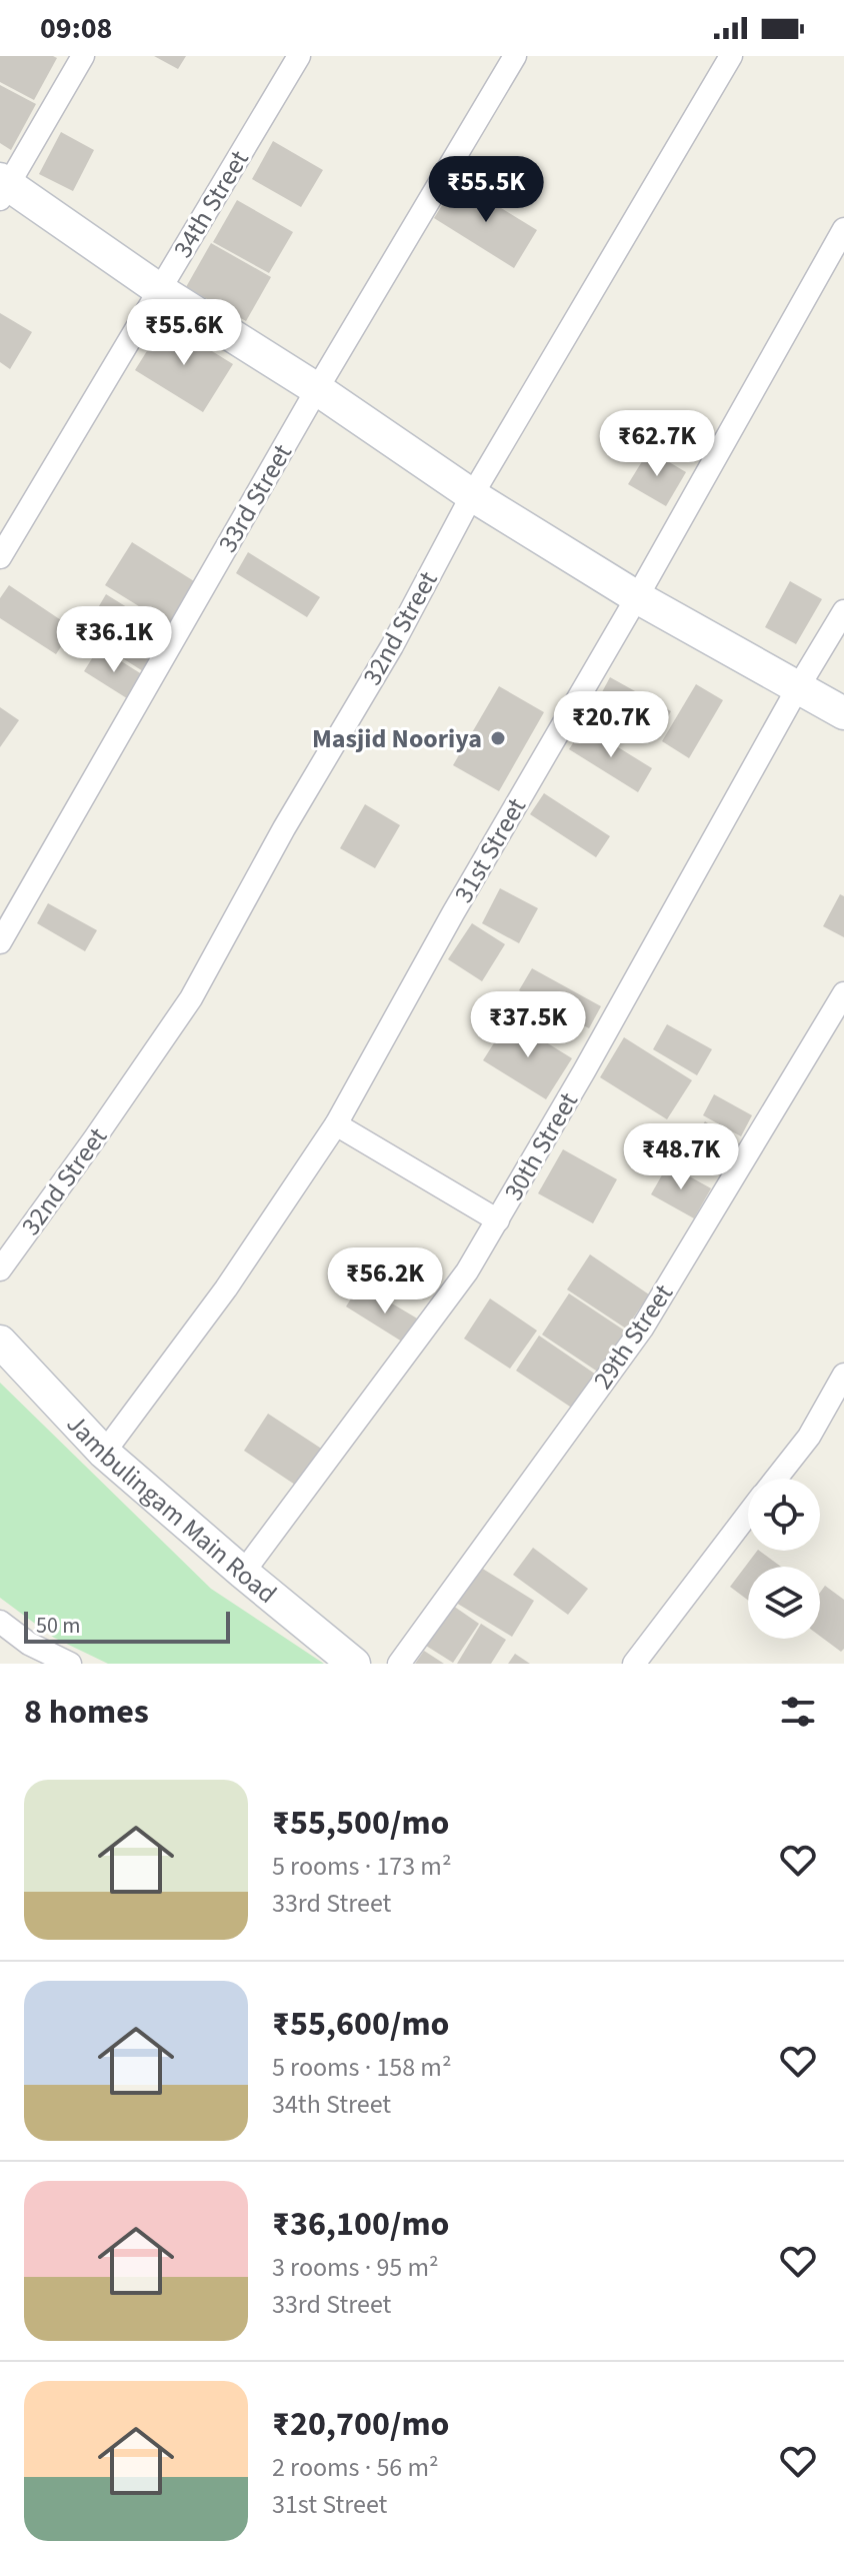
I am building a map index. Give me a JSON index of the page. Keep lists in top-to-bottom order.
{
  "streets": {
    "street": [
      "34th Street",
      "33rd Street",
      "32nd Street",
      "31st Street",
      "30th Street",
      "29th Street",
      "Jambulingam Main Road"
    ]
  },
  "crossings": [
    ["31st Street", "Jambulingam Main Road"],
    ["30th Street", "Jambulingam Main Road"]
  ],
  "places": ["Masjid Nooriya"],
  "scale_bar": "50 m",
  "page": {
    "status": "09:08",
    "price": [
      "₹55.5K",
      "₹55.6K",
      "₹62.7K",
      "₹36.1K",
      "₹20.7K",
      "₹37.5K",
      "₹48.7K",
      "₹56.2K"
    ],
    "scale": "50 m",
    "heading": "8 homes",
    "list": [
      {
        "name": "₹55,500/mo",
        "note": "5 rooms · 173 m² · 33rd Street"
      },
      {
        "name": "₹55,600/mo",
        "note": "5 rooms · 158 m² · 34th Street"
      },
      {
        "name": "₹36,100/mo",
        "note": "3 rooms · 95 m² · 33rd Street"
      },
      {
        "name": "₹20,700/mo",
        "note": "2 rooms · 56 m² · 31st Street"
      }
    ]
  }
}
